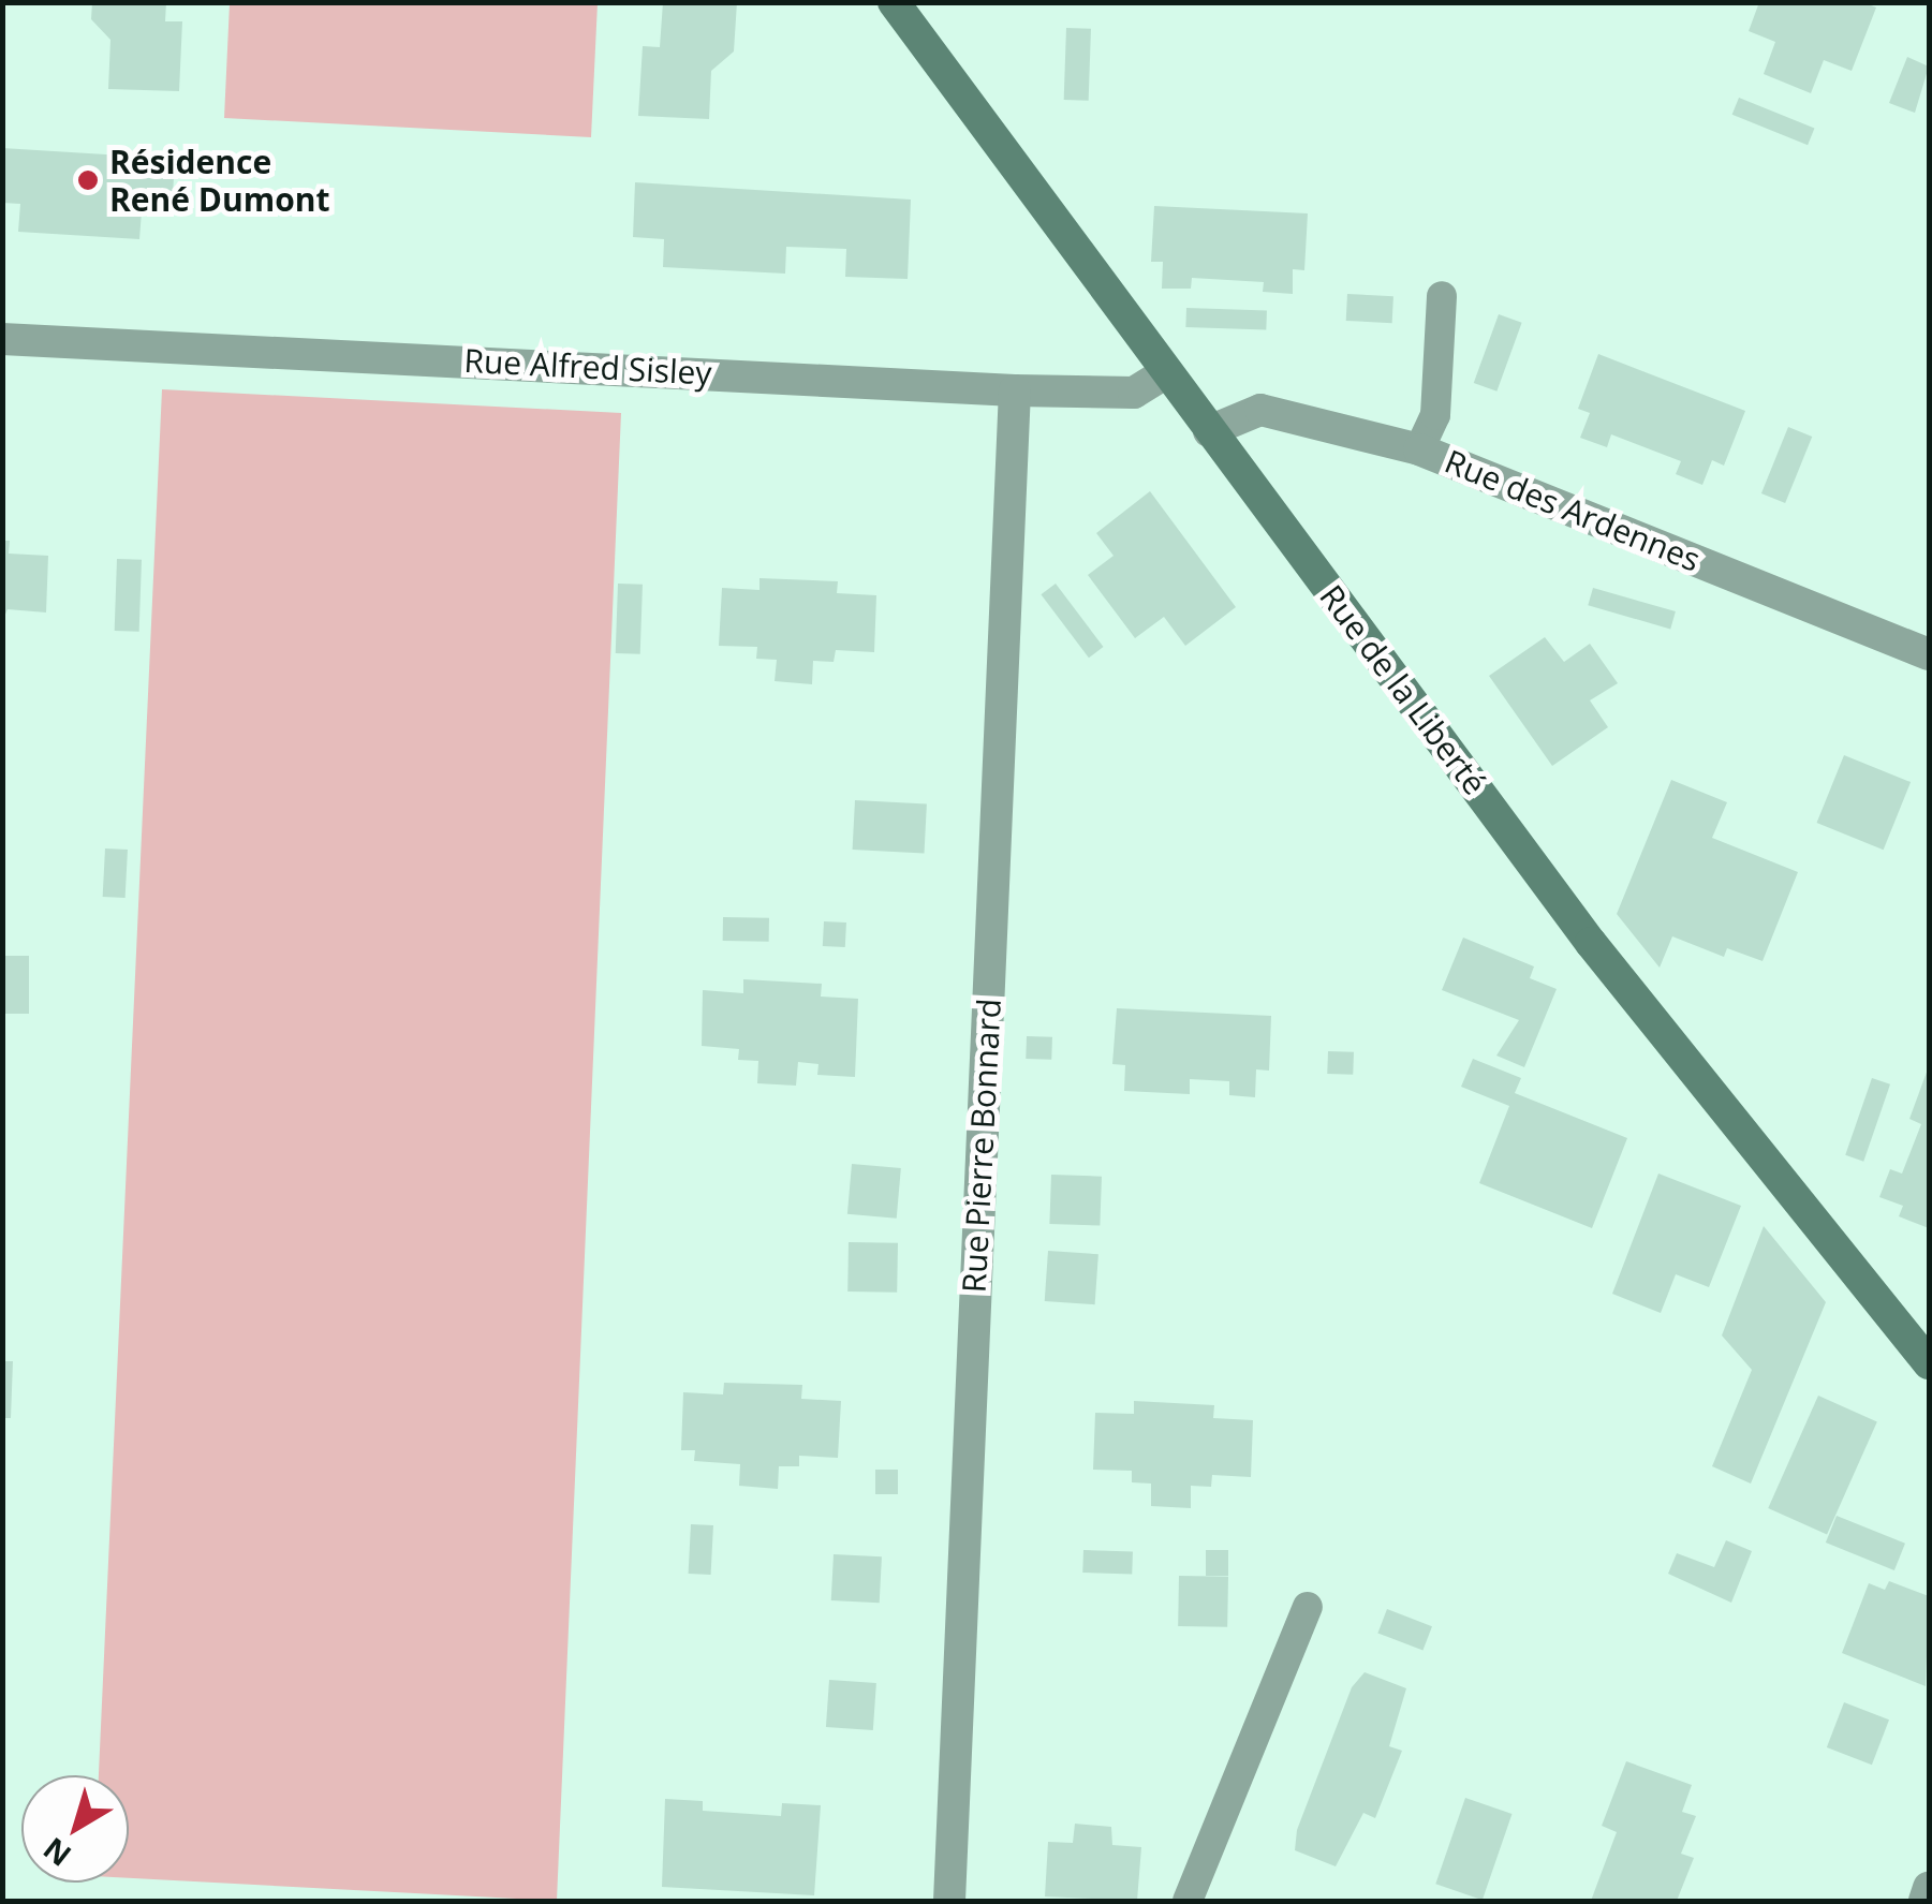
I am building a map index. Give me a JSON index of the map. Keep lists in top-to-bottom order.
{
  "streets": {
    "street": [
      "Rue Alfred Sisley",
      "Rue des Ardennes",
      "Rue de la Liberté",
      "Rue Pierre Bonnard"
    ]
  },
  "crossings": [
    ["Rue Alfred Sisley", "Rue de la Liberté"],
    ["Rue Alfred Sisley", "Rue Pierre Bonnard"],
    ["Rue des Ardennes", "Rue de la Liberté"]
  ],
  "places": ["Résidence René Dumont"],
  "north": "bottom left"
}
